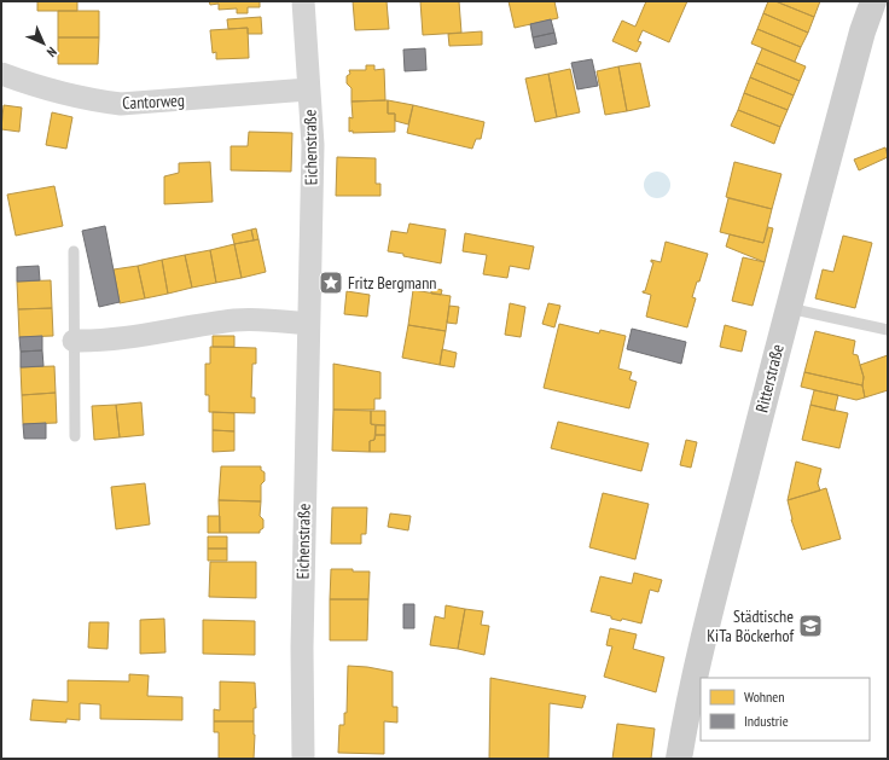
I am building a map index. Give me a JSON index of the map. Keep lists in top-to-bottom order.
{
  "streets": {
    "main road": ["Ritterstraße"],
    "street": ["Cantorweg", "Eichenstraße"]
  },
  "crossings": [
    ["Cantorweg", "Eichenstraße"]
  ],
  "places": {
    "place": ["Fritz Bergmann"],
    "school or university": ["Städtische KiTa Böckerhof"]
  },
  "legend": ["Wohnen", "Industrie"],
  "north": "bottom right"
}
